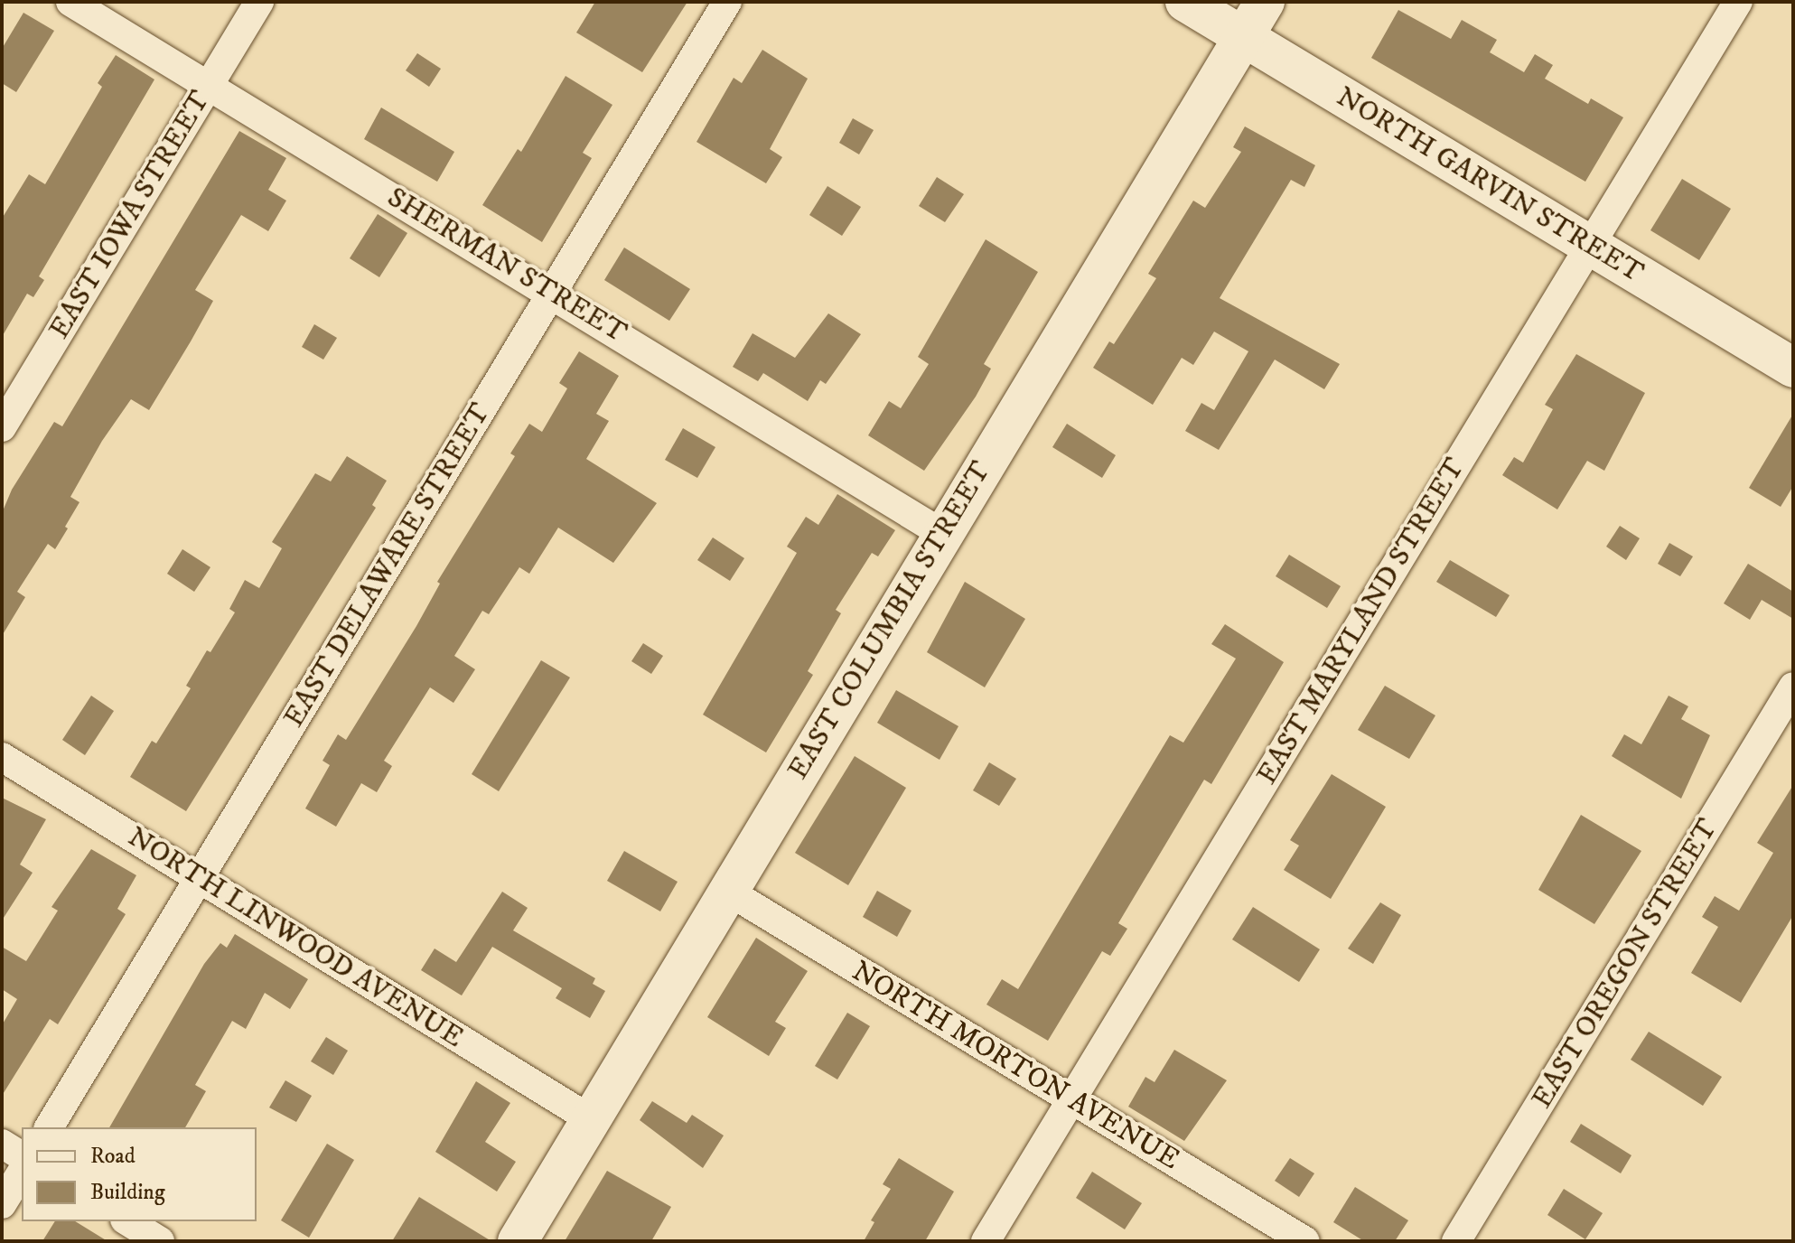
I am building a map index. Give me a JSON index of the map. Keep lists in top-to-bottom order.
{
  "streets": {
    "main road": ["NORTH GARVIN STREET", "EAST COLUMBIA STREET"],
    "street": [
      "EAST IOWA STREET",
      "SHERMAN STREET",
      "EAST DELAWARE STREET",
      "EAST MARYLAND STREET",
      "NORTH LINWOOD AVENUE",
      "EAST OREGON STREET",
      "NORTH MORTON AVENUE"
    ]
  },
  "crossings": [
    ["NORTH GARVIN STREET", "EAST COLUMBIA STREET"],
    ["NORTH GARVIN STREET", "EAST MARYLAND STREET"],
    ["EAST IOWA STREET", "SHERMAN STREET"],
    ["SHERMAN STREET", "EAST DELAWARE STREET"],
    ["SHERMAN STREET", "EAST COLUMBIA STREET"],
    ["EAST DELAWARE STREET", "NORTH LINWOOD AVENUE"],
    ["EAST COLUMBIA STREET", "NORTH LINWOOD AVENUE"],
    ["EAST COLUMBIA STREET", "NORTH MORTON AVENUE"],
    ["EAST MARYLAND STREET", "NORTH MORTON AVENUE"]
  ],
  "legend": ["Road", "Building"]
}
